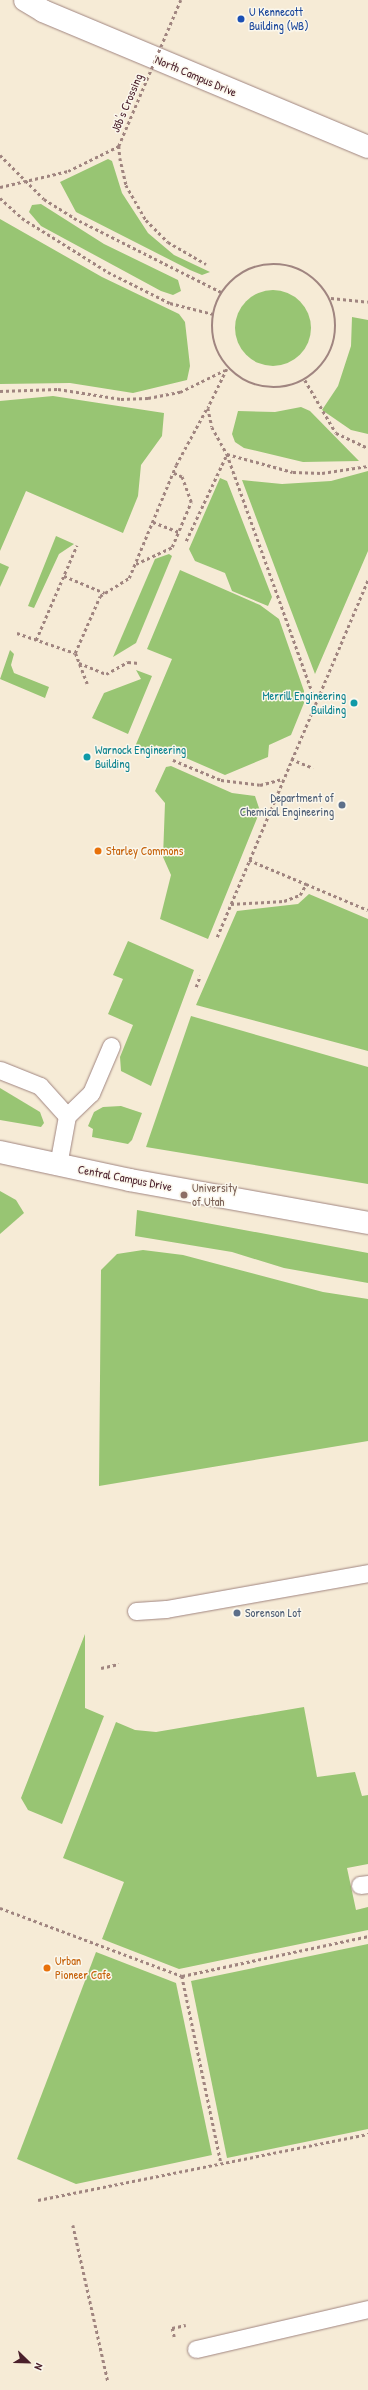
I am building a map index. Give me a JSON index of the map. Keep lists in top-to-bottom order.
{
  "streets": {
    "street": ["North Campus Drive", "Central Campus Drive"],
    "path": ["Jōb's Crossing"]
  },
  "places": [
    "U Kennecott Building (WB)",
    "Merrill Engineering Building",
    "Warnock Engineering Building",
    "Department of Chemical Engineering",
    "Starley Commons",
    "University of Utah",
    "Sorenson Lot",
    "Urban Pioneer Cafe"
  ],
  "north": "bottom right"
}
